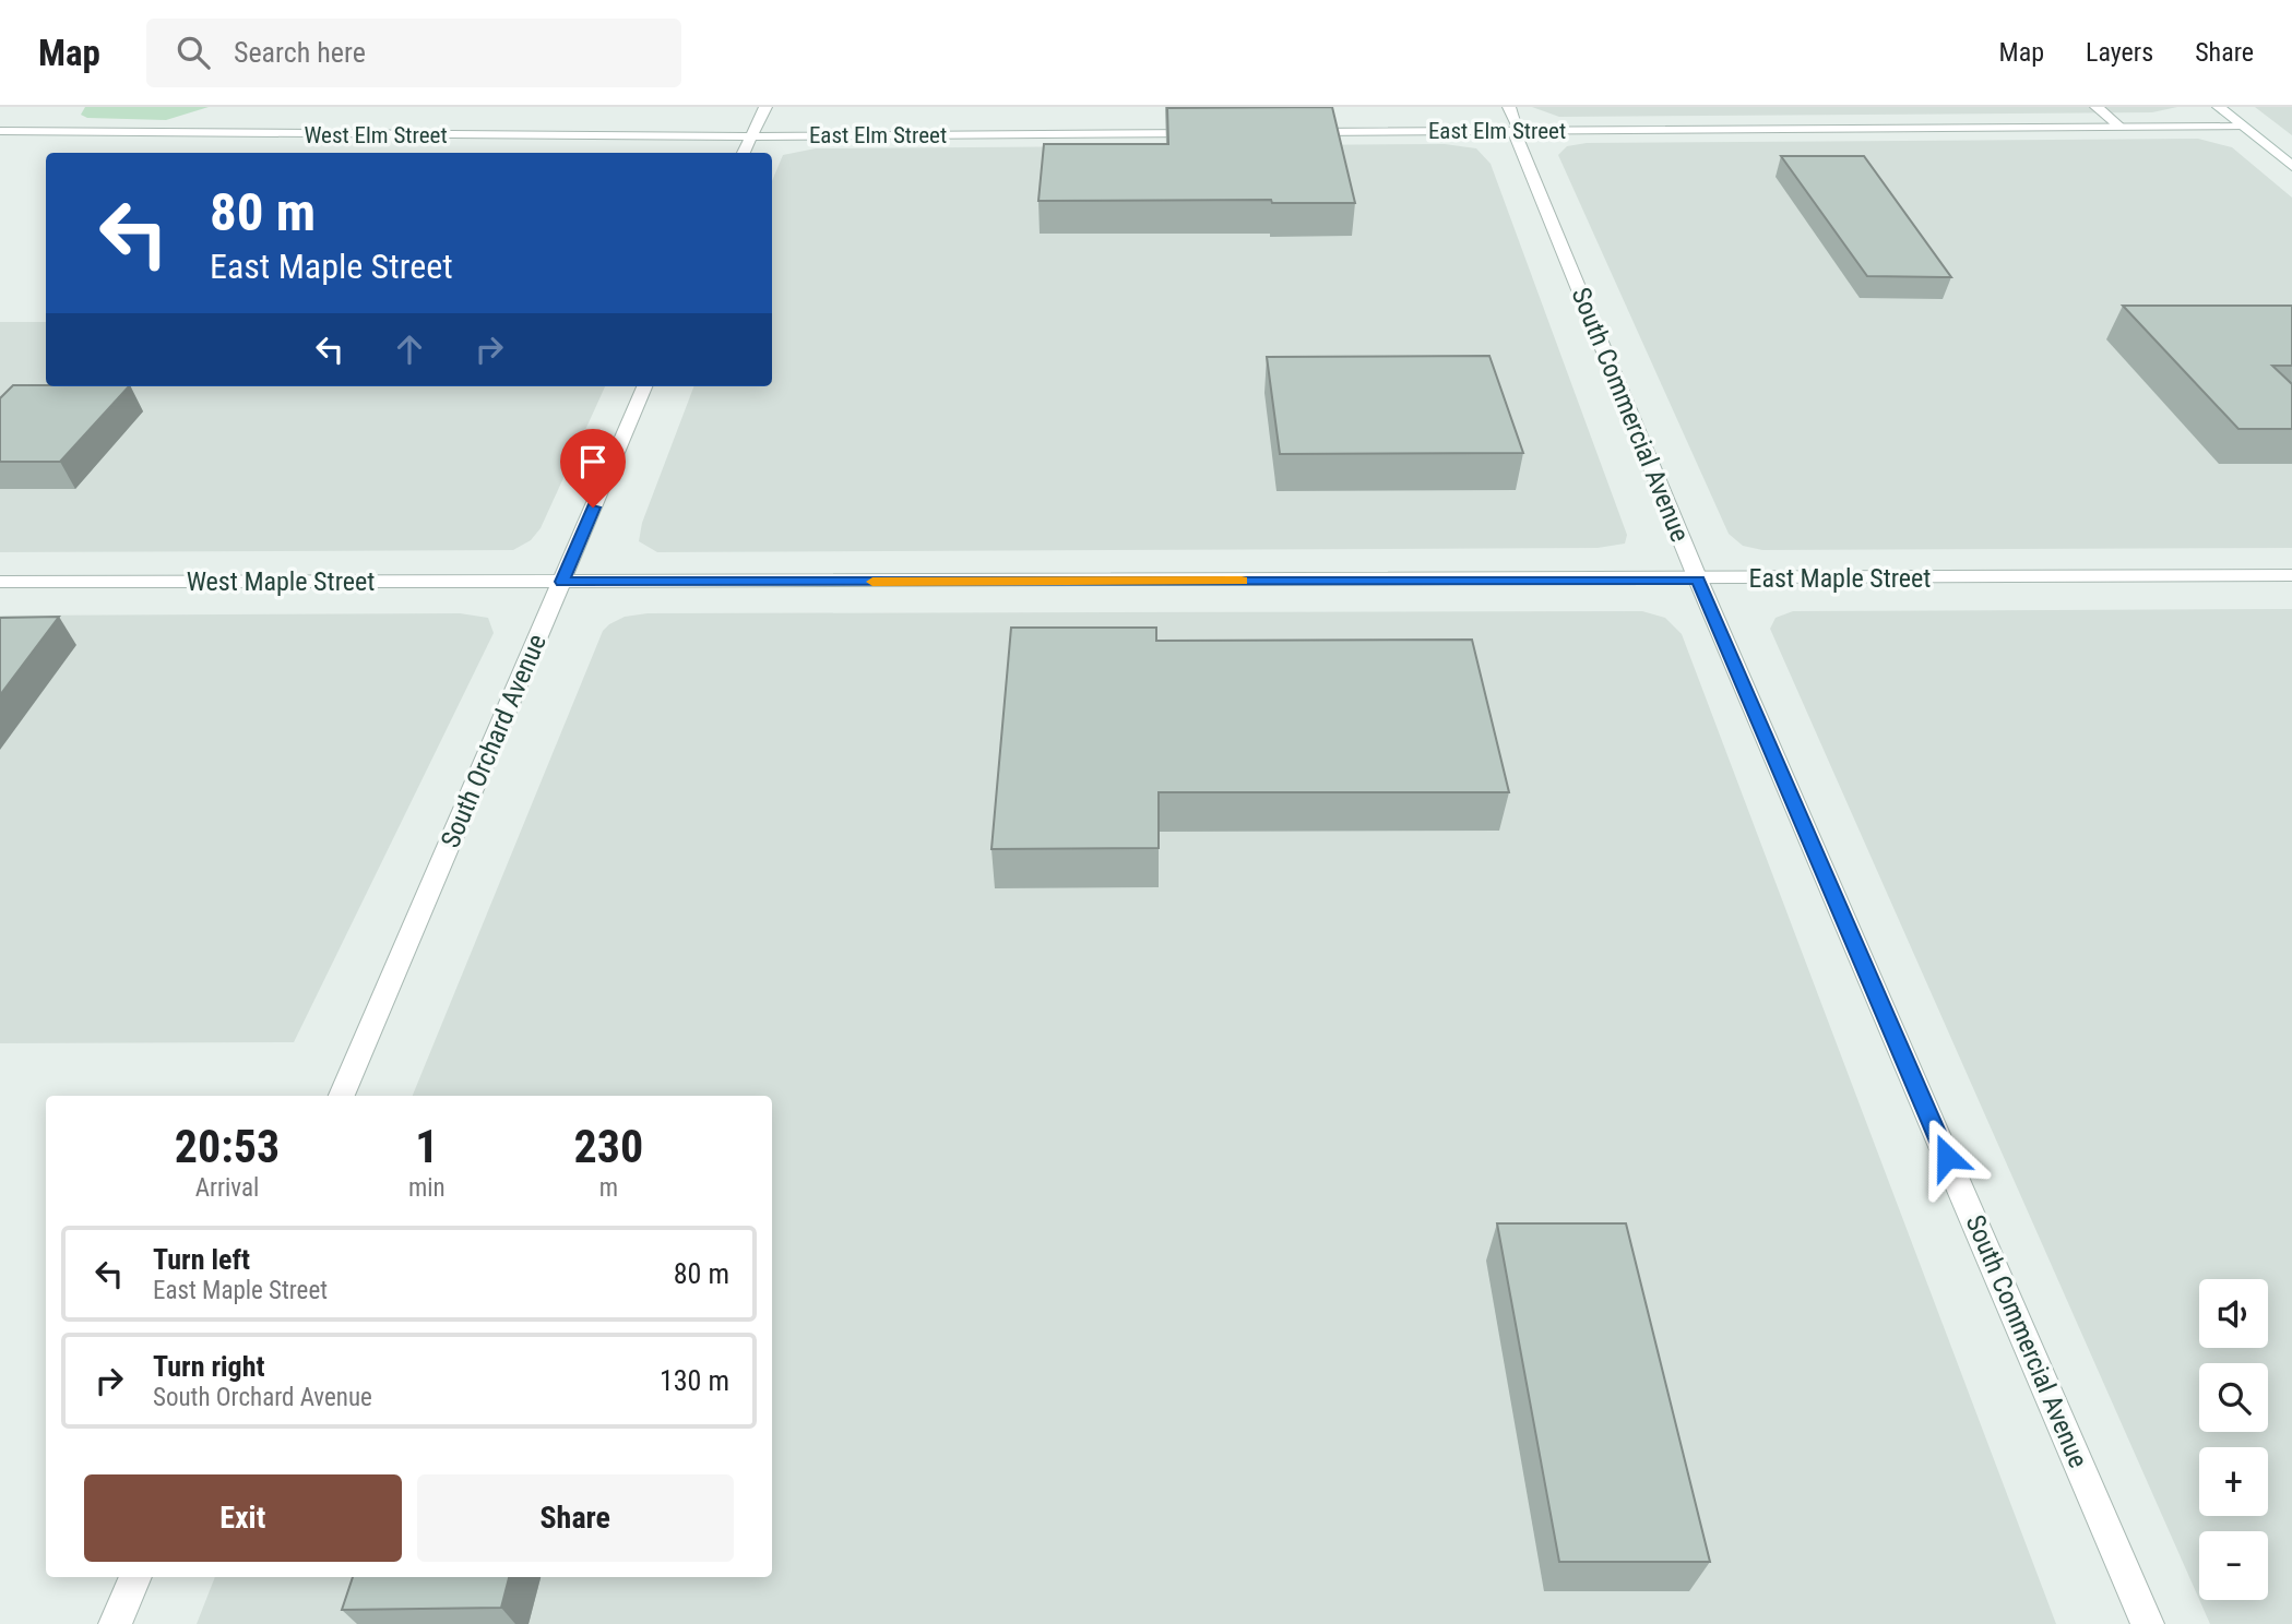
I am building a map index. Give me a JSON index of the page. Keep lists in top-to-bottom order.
{
  "streets": {
    "street": [
      "East Elm Street",
      "West Elm Street",
      "South Commercial Avenue",
      "East Maple Street",
      "West Maple Street",
      "South Orchard Avenue"
    ]
  },
  "crossings": [
    ["East Elm Street", "West Elm Street"],
    ["East Elm Street", "South Commercial Avenue"],
    ["South Commercial Avenue", "East Maple Street"],
    ["East Maple Street", "West Maple Street"],
    ["East Maple Street", "South Orchard Avenue"],
    ["West Maple Street", "South Orchard Avenue"]
  ],
  "page": {
    "header": "Map",
    "search": "Search here",
    "nav": ["Map", "Layers", "Share"],
    "turn": ["80 m", "East Maple Street"],
    "eta": [
      "20:53",
      "Arrival",
      "1",
      "min",
      "230",
      "m"
    ],
    "list": [
      {
        "name": "Turn left",
        "note": "East Maple Street",
        "value": "80 m"
      },
      {
        "name": "Turn right",
        "note": "South Orchard Avenue",
        "value": "130 m"
      }
    ],
    "map_buttons": ["+", "−"],
    "buttons": ["Exit", "Share"]
  }
}
